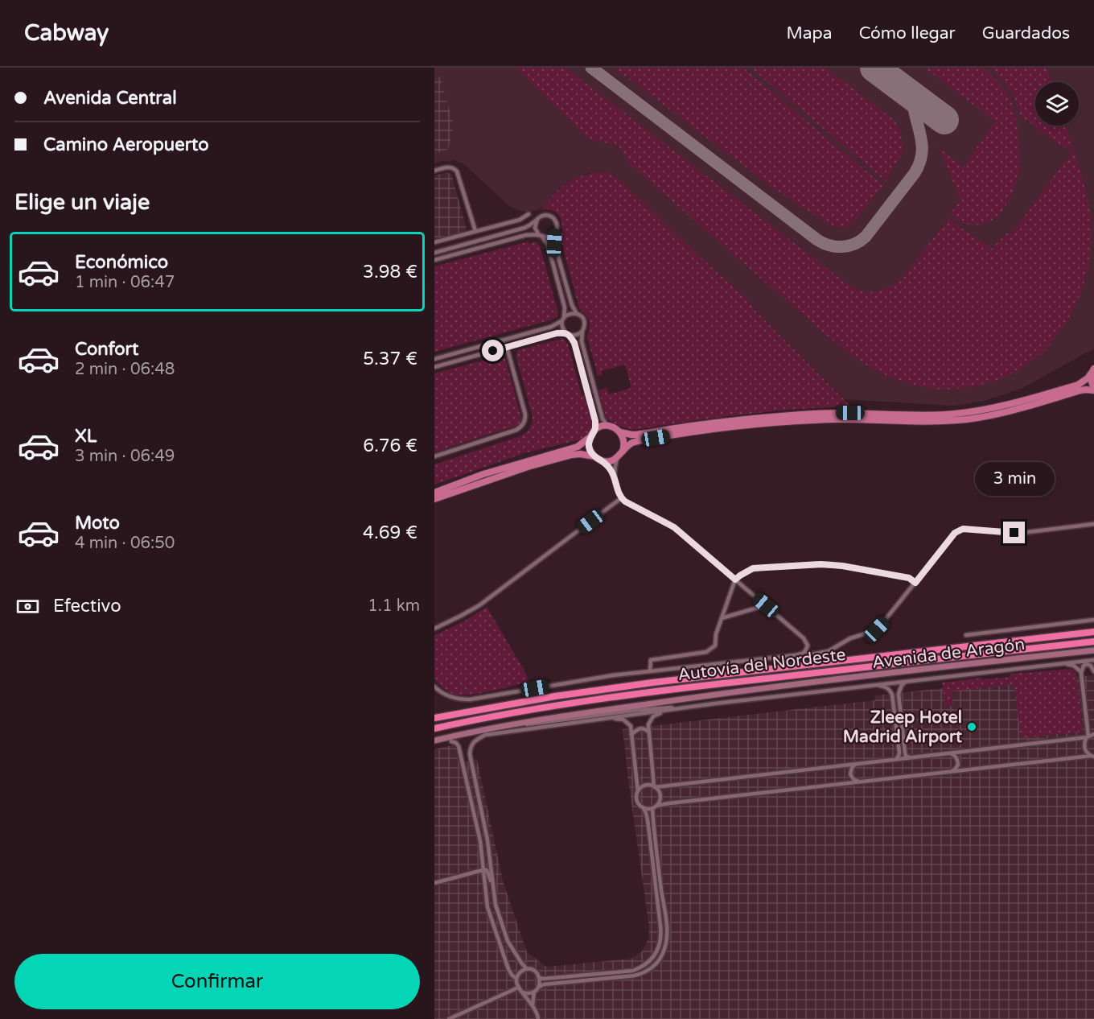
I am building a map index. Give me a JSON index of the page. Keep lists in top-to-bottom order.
{
  "streets": {
    "highway": ["Autovía del Nordeste"],
    "street": ["Avenida de Aragón"]
  },
  "places": ["Zleep Hotel Madrid Airport"],
  "page": {
    "header": "Cabway",
    "nav": ["Mapa", "Cómo llegar", "Guardados"],
    "banner": ["Avenida Central", "Camino Aeropuerto"],
    "heading": "Elige un viaje",
    "list": [
      {
        "name": "Económico",
        "note": "1 min · 06:47",
        "value": "3.98 €"
      },
      {
        "name": "Confort",
        "note": "2 min · 06:48",
        "value": "5.37 €"
      },
      {
        "name": "XL",
        "note": "3 min · 06:49",
        "value": "6.76 €"
      },
      {
        "name": "Moto",
        "note": "4 min · 06:50",
        "value": "4.69 €"
      }
    ],
    "bubble": "3 min",
    "pay": ["Efectivo", "1.1 km"],
    "buttons": "Confirmar"
  }
}
